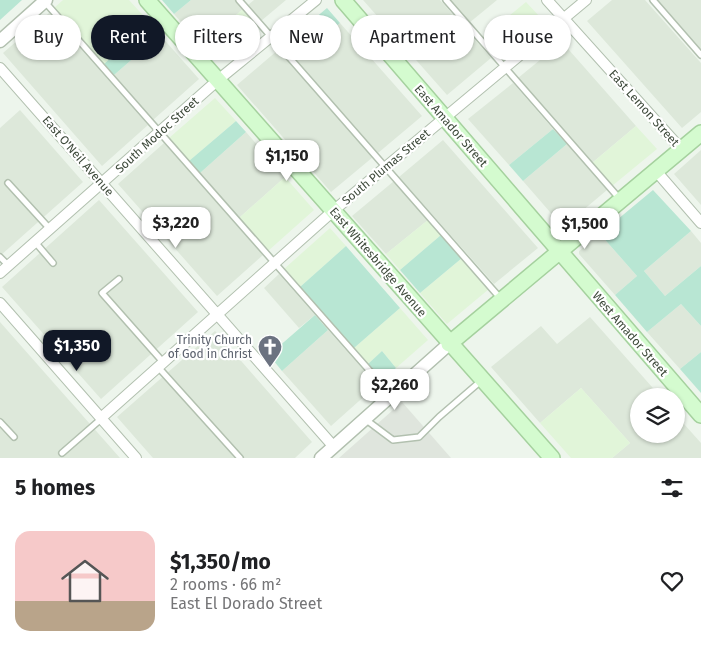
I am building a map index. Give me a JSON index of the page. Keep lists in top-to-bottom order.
{
  "streets": {
    "main road": ["East Amador Street", "East Whitesbridge Avenue", "West Amador Street"],
    "street": [
      "East Lemon Street",
      "South Modoc Street",
      "East O'Neil Avenue",
      "South Plumas Street"
    ]
  },
  "crossings": [
    ["East Amador Street", "South Plumas Street"],
    ["East Amador Street", "West Amador Street"],
    ["South Modoc Street", "East O'Neil Avenue"],
    ["South Modoc Street", "East Whitesbridge Avenue"],
    ["East O'Neil Avenue", "South Plumas Street"],
    ["South Plumas Street", "East Whitesbridge Avenue"]
  ],
  "places": {
    "church": ["Trinity Church of God in Christ"]
  },
  "page": {
    "chip": [
      "Buy",
      "Rent",
      "Filters",
      "New",
      "Apartment",
      "House"
    ],
    "price": [
      "$1,150",
      "$3,220",
      "$1,500",
      "$1,350",
      "$2,260"
    ],
    "heading": "5 homes",
    "list": [
      {
        "name": "$1,350/mo",
        "note": "2 rooms · 66 m² · East El Dorado Street"
      }
    ]
  }
}
